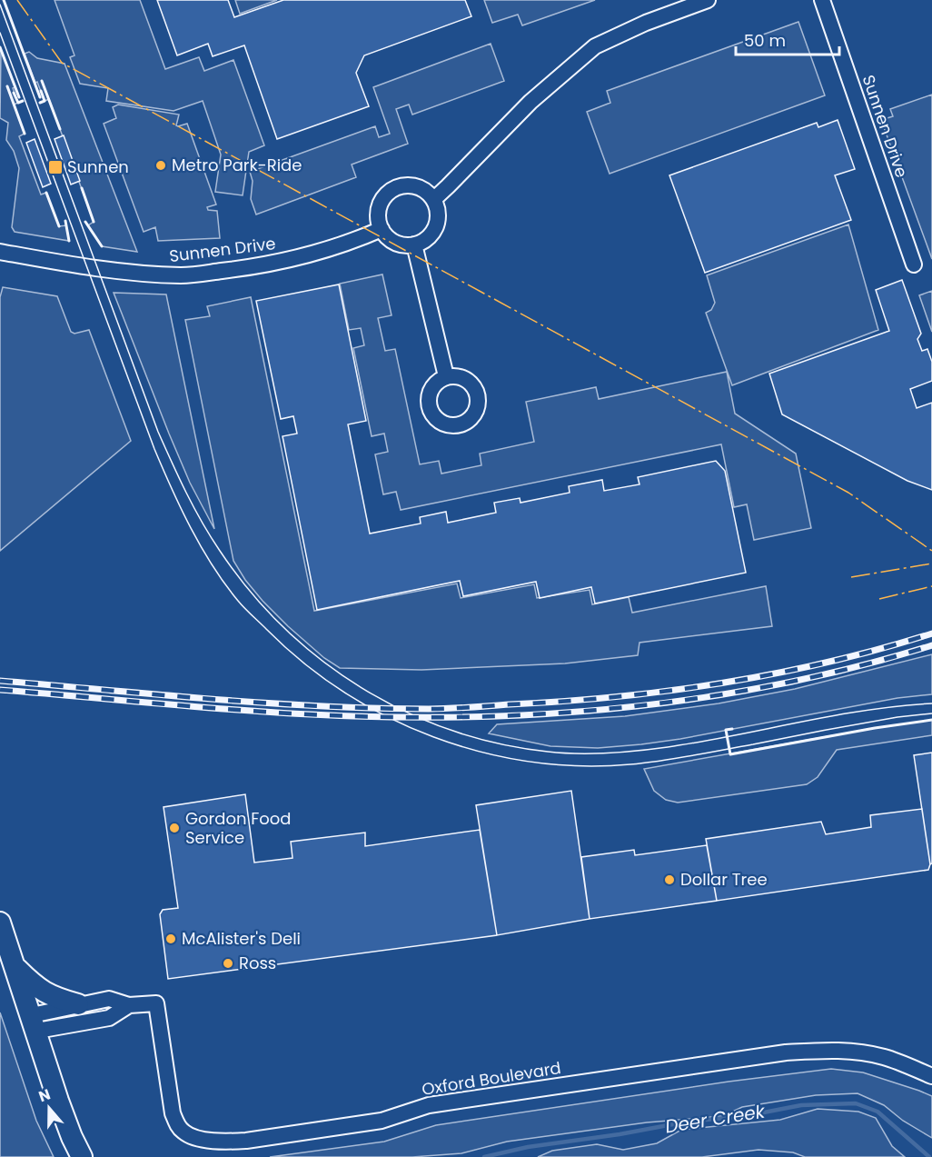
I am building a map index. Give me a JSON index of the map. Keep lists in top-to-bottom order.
{
  "streets": {
    "street": ["Sunnen Drive", "Oxford Boulevard"]
  },
  "water": ["Deer Creek"],
  "places": {
    "other": [
      "Metro Park-Ride",
      "Gordon Food Service",
      "Dollar Tree",
      "McAlister's Deli",
      "Ross"
    ],
    "transit": ["Sunnen"]
  },
  "scale_bar": "50 m",
  "north": "top"
}
